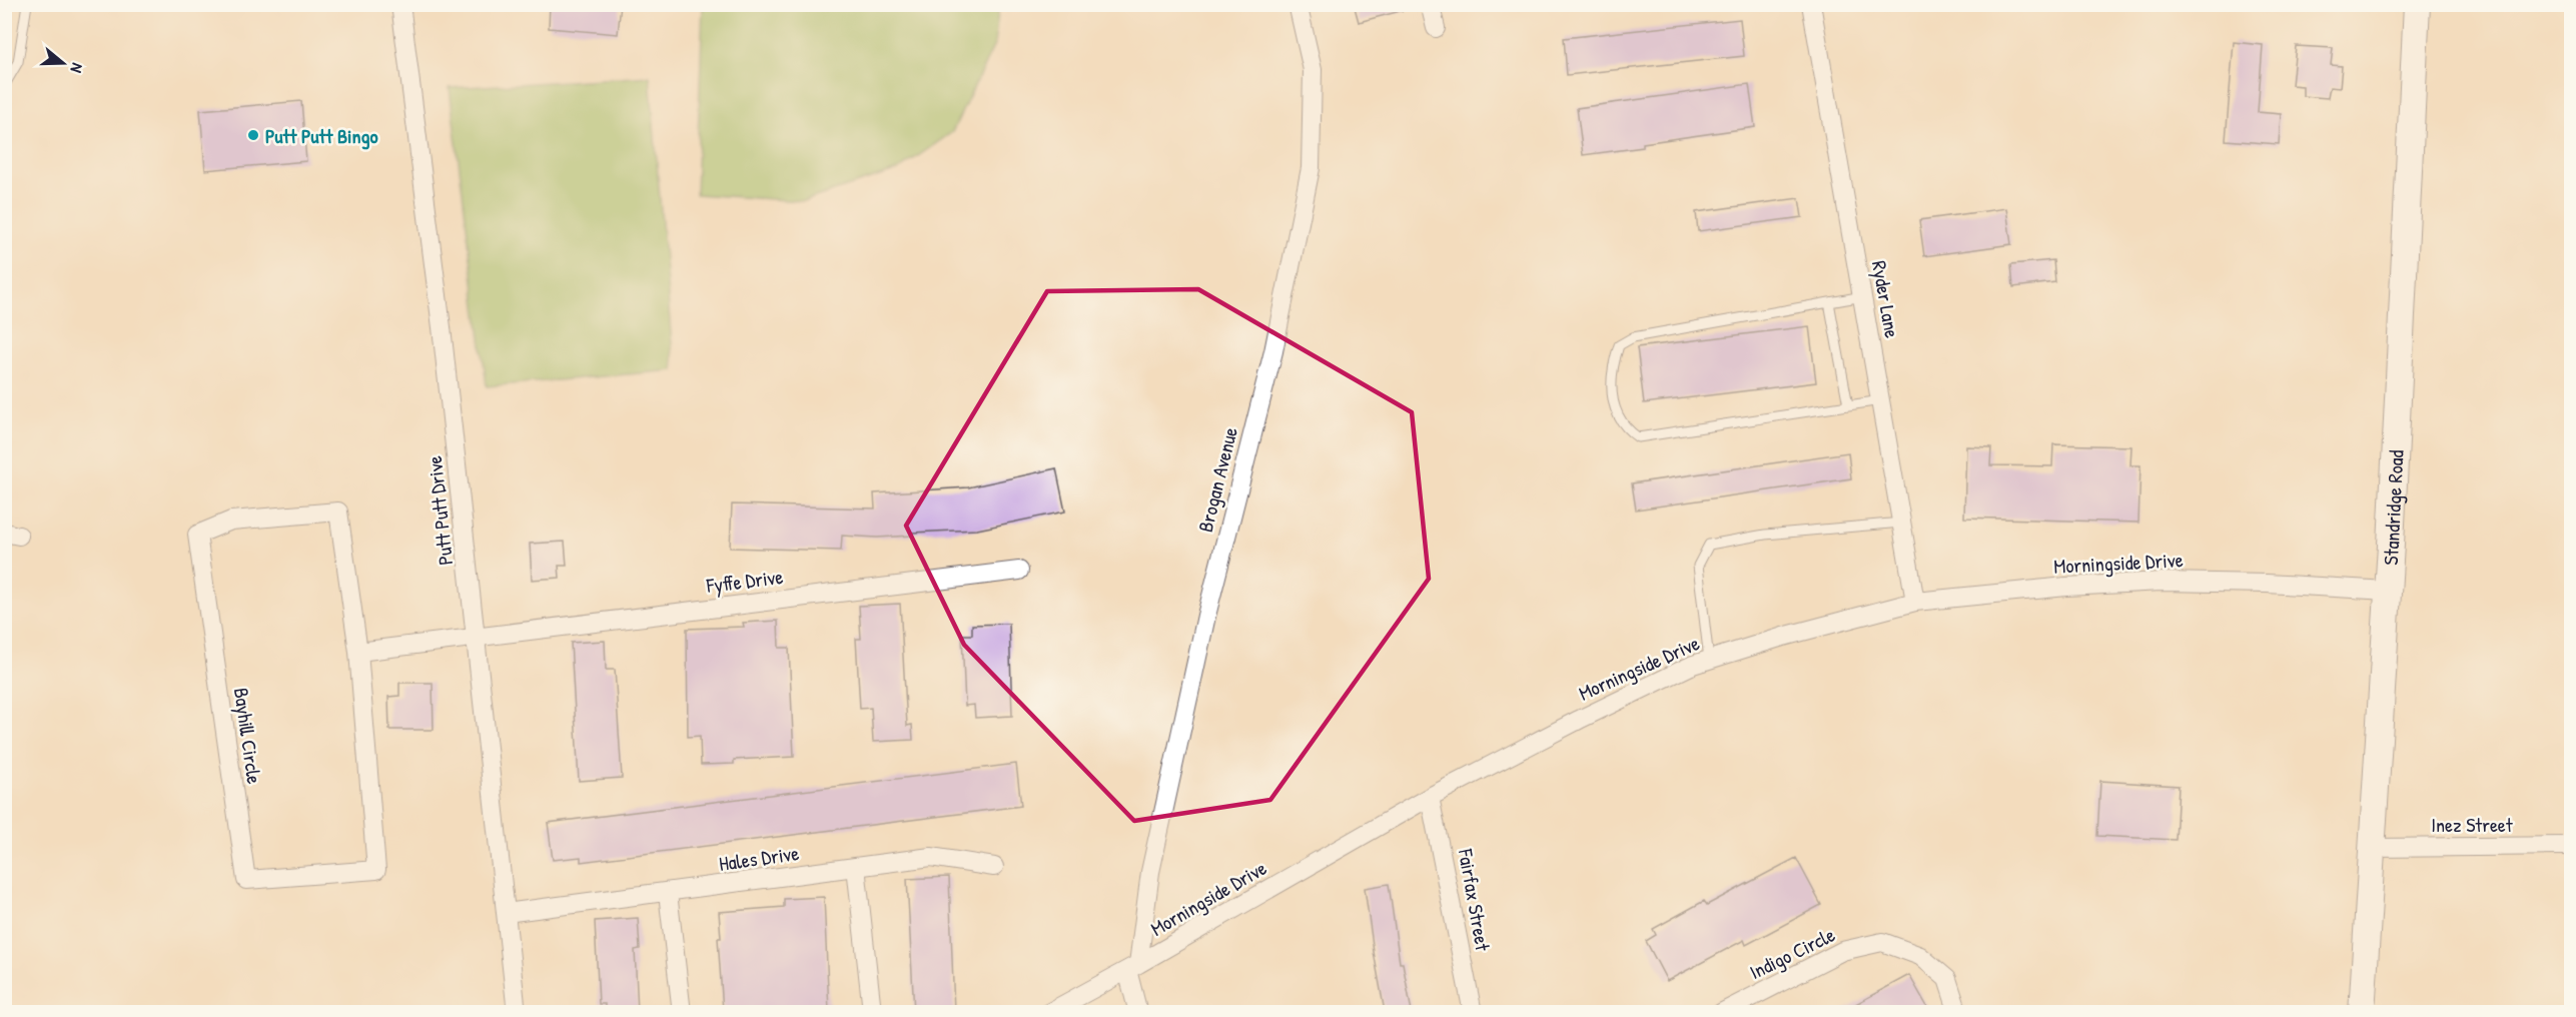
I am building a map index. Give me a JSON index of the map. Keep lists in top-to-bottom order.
{
  "streets": {
    "street": [
      "Ryder Lane",
      "Brogan Avenue",
      "Standridge Road",
      "Putt Putt Drive",
      "Morningside Drive",
      "Fyffe Drive",
      "Bayhill Circle",
      "Inez Street",
      "Hales Drive",
      "Fairfax Street",
      "Indigo Circle"
    ]
  },
  "crossings": [
    ["Ryder Lane", "Morningside Drive"],
    ["Brogan Avenue", "Morningside Drive"],
    ["Standridge Road", "Morningside Drive"],
    ["Standridge Road", "Inez Street"],
    ["Putt Putt Drive", "Fyffe Drive"],
    ["Putt Putt Drive", "Hales Drive"],
    ["Morningside Drive", "Fairfax Street"]
  ],
  "places": ["Putt Putt Bingo"],
  "north": "right"
}
